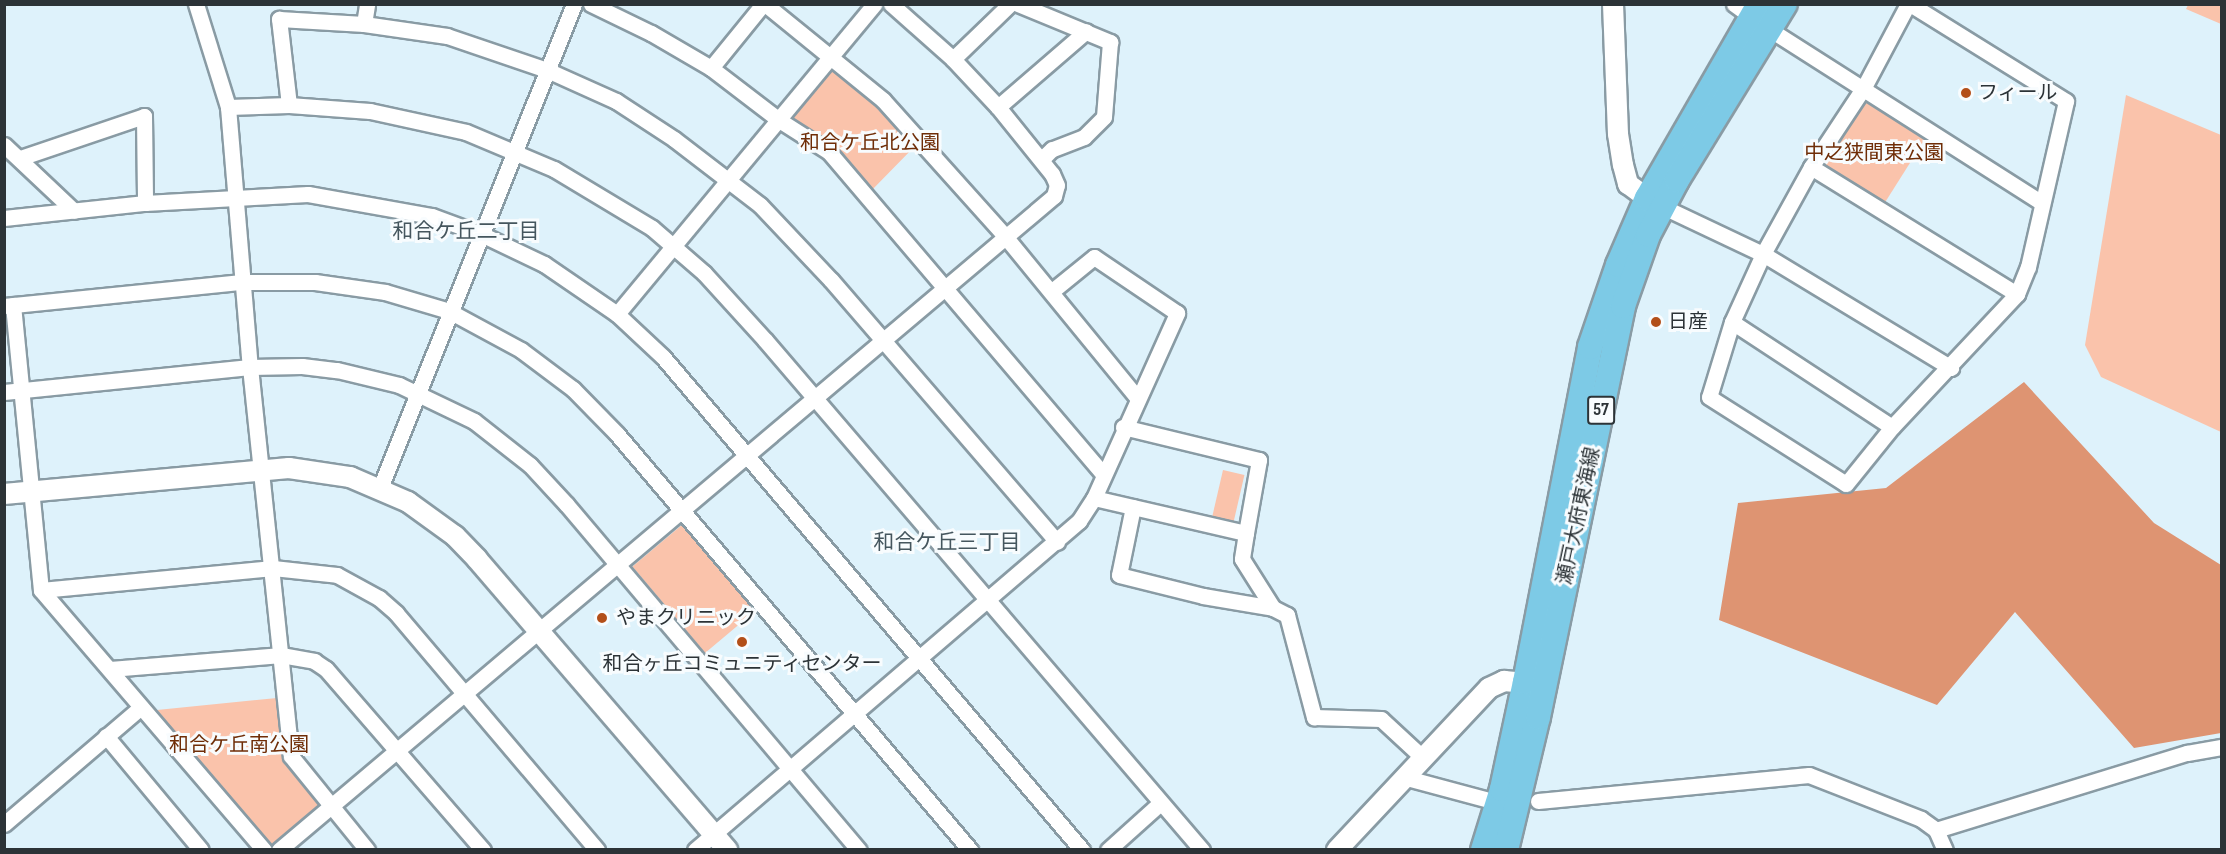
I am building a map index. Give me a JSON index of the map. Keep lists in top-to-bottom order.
{
  "streets": {
    "main road": ["57", "瀬戸大府東海線"]
  },
  "districts": ["和合ケ丘二丁目", "和合ケ丘三丁目"],
  "parks": ["和合ケ丘北公園", "中之狭間東公園", "和合ケ丘南公園"],
  "places": [
    "フィール",
    "日産",
    "やまクリニック",
    "和合ヶ丘コミュニティセンター"
  ]
}
